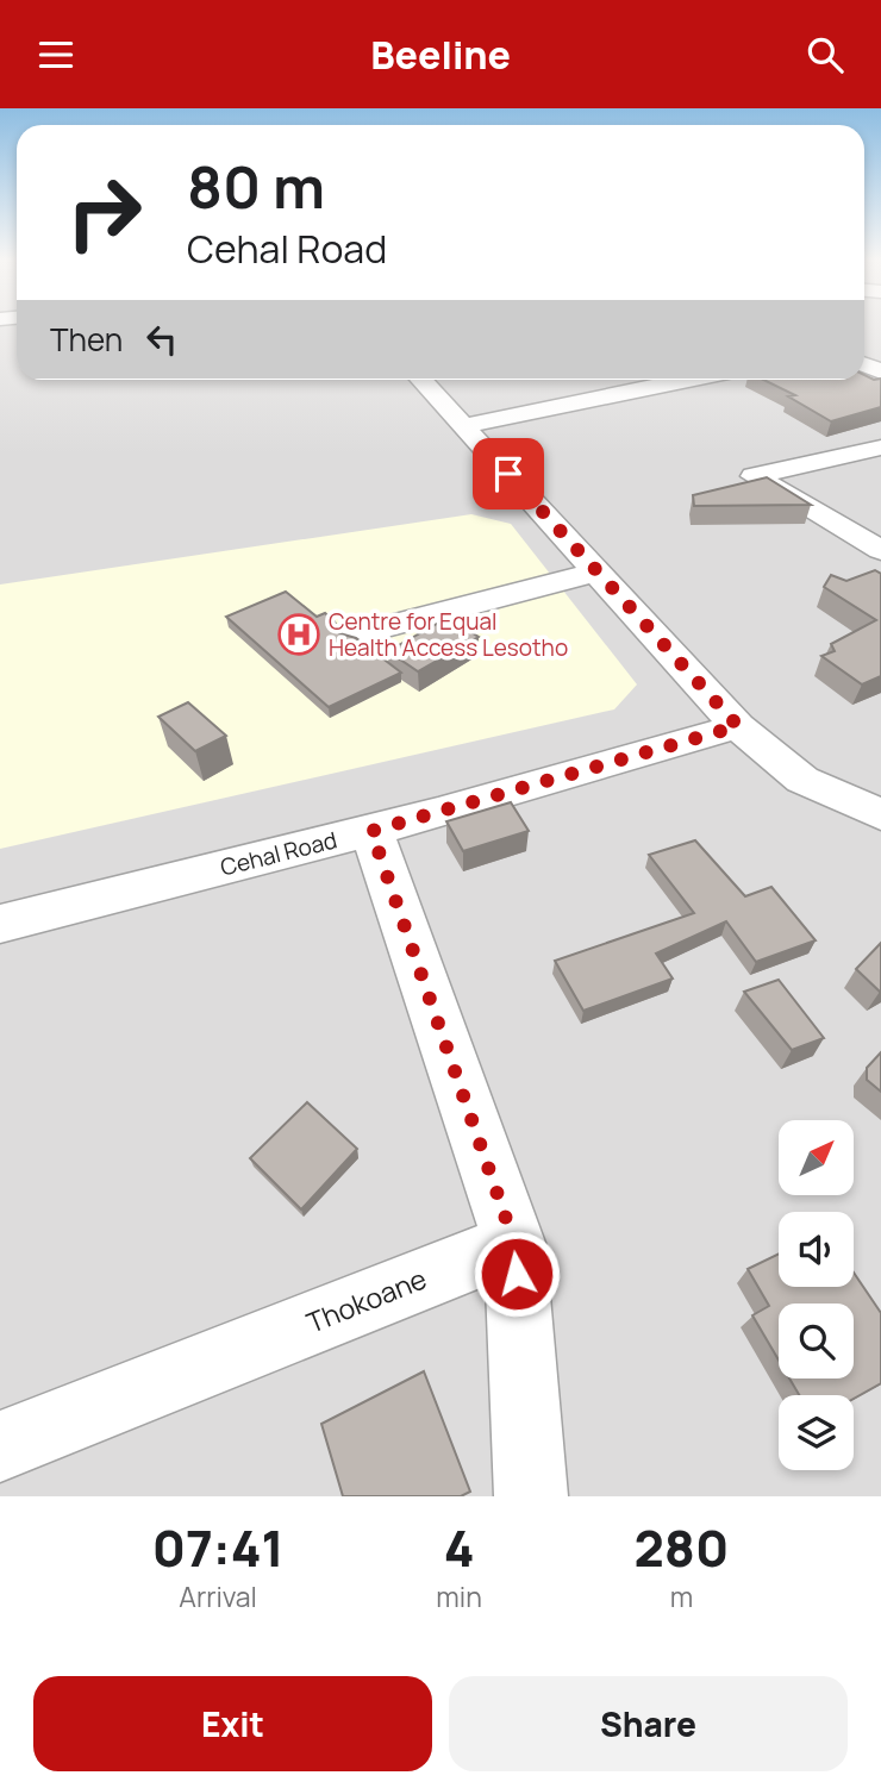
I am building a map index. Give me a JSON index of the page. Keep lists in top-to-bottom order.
{
  "streets": {
    "street": ["Cehal Road", "Thokoane"]
  },
  "places": {
    "hospital": ["Centre for Equal Health Access Lesotho"]
  },
  "north": "top right",
  "page": {
    "header": "Beeline",
    "turn": ["80 m", "Cehal Road"],
    "then": "Then",
    "eta": [
      "07:41",
      "Arrival",
      "4",
      "min",
      "280",
      "m"
    ],
    "buttons": ["Exit", "Share"]
  }
}
